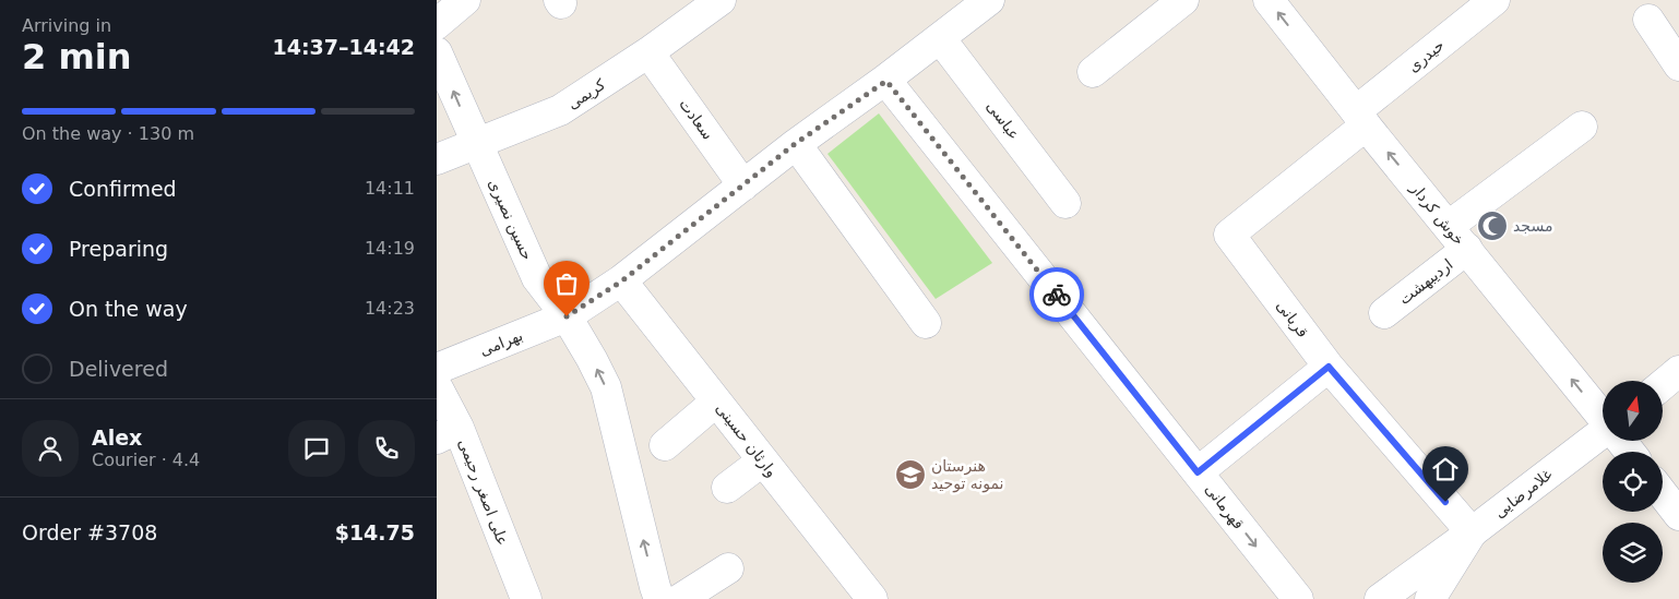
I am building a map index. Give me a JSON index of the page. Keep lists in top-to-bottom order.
{
  "streets": {
    "street": [
      "حیدری",
      "کریمی",
      "سعادت",
      "عباسی",
      "خوش کردار",
      "حسین نصیری",
      "اردیبهشت",
      "قربانی",
      "بهرامی",
      "وارثان حسینی",
      "علی اصغر رحیمی",
      "غلامرضایی",
      "قهرمانی"
    ]
  },
  "crossings": [
    ["حیدری", "خوش کردار"],
    ["حیدری", "قربانی"],
    ["کریمی", "سعادت"],
    ["کریمی", "حسین نصیری"],
    ["سعادت", "بهرامی"],
    ["عباسی", "بهرامی"],
    ["خوش کردار", "اردیبهشت"],
    ["خوش کردار", "قربانی"],
    ["حسین نصیری", "بهرامی"],
    ["قربانی", "غلامرضایی"],
    ["بهرامی", "وارثان حسینی"],
    ["بهرامی", "قهرمانی"]
  ],
  "one_way": ["خوش کردار", "حسین نصیری"],
  "places": {
    "mosque": ["مسجد"],
    "school or university": ["هنرستان نمونه توحید"]
  },
  "north": "top",
  "page": {
    "heading": ["2 min", "Arriving in", "14:37–14:42"],
    "panel": [
      "Alex",
      "Courier · 4.4",
      "Order #3708",
      "$14.75"
    ],
    "bar": "On the way · 130 m",
    "list": [
      ["Confirmed", "14:11"],
      ["Preparing", "14:19"],
      ["On the way", "14:23"],
      "Delivered"
    ]
  }
}
